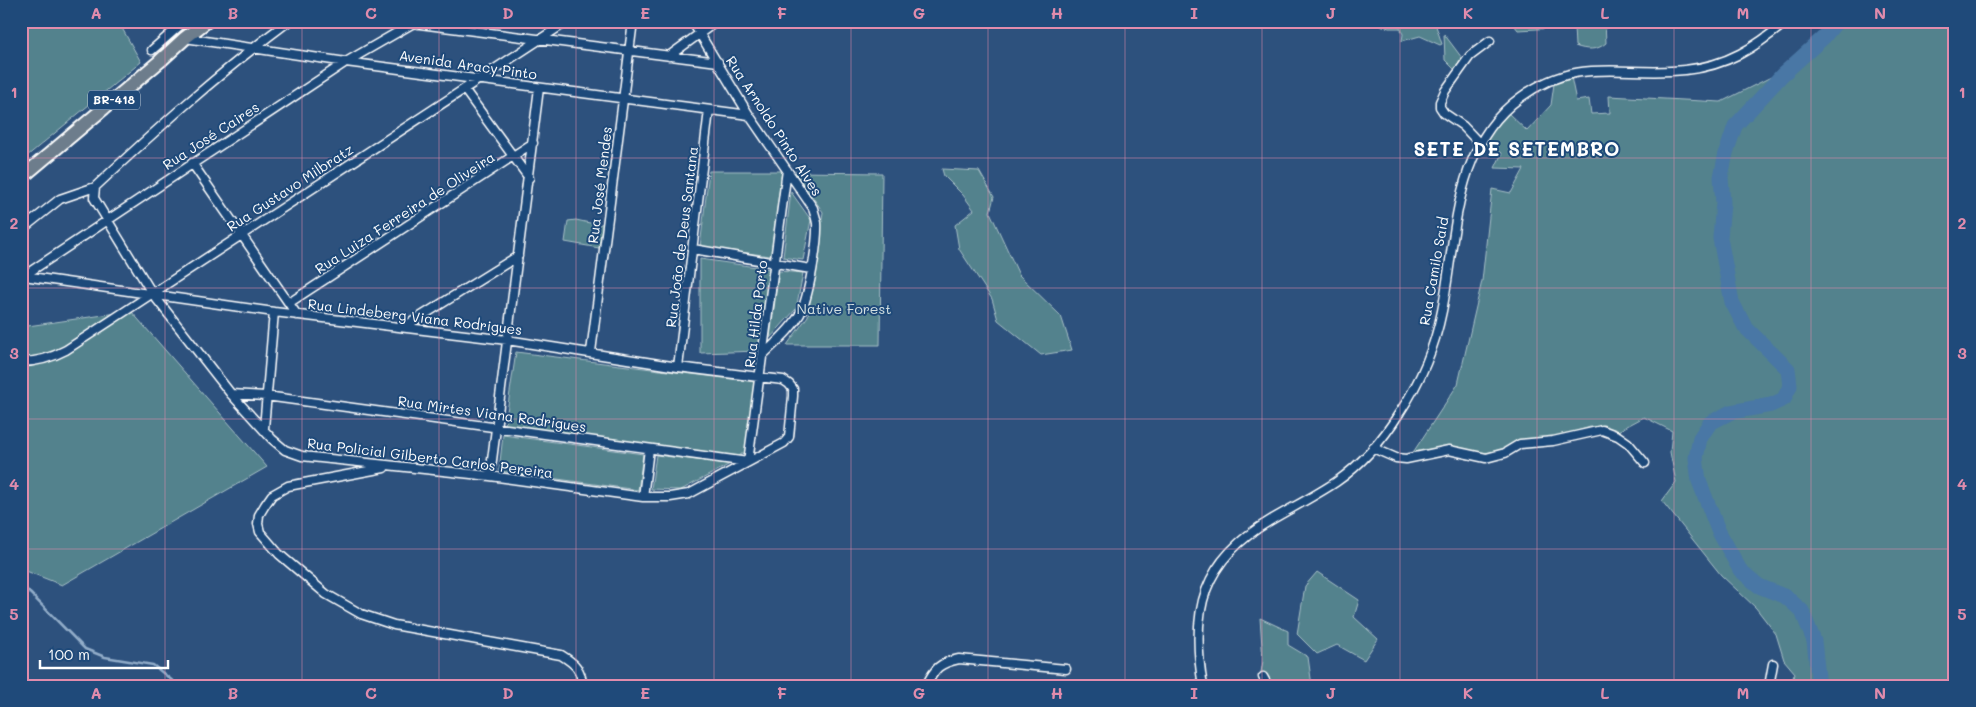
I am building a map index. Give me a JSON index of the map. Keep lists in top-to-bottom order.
{
  "streets": {
    "main road": ["BR-418"],
    "street": [
      "Avenida Aracy Pinto",
      "Rua Arnoldo Pinto Alves",
      "Rua José Caires",
      "Rua José Mendes",
      "Rua Gustavo Milbratz",
      "Rua Luiza Ferreira de Oliveira",
      "Rua João de Deus Santana",
      "Rua Camilo Said",
      "Rua Hilda Porto",
      "Rua Lindeberg Viana Rodrigues",
      "Rua Mirtes Viana Rodrigues",
      "Rua Policial Gilberto Carlos Pereira"
    ]
  },
  "crossings": [
    ["Avenida Aracy Pinto", "BR-418"],
    ["Avenida Aracy Pinto", "Rua Arnoldo Pinto Alves"],
    ["Avenida Aracy Pinto", "Rua José Caires"],
    ["Avenida Aracy Pinto", "Rua José Mendes"],
    ["Avenida Aracy Pinto", "Rua Gustavo Milbratz"],
    ["Avenida Aracy Pinto", "Rua João de Deus Santana"],
    ["Rua Arnoldo Pinto Alves", "Rua Hilda Porto"],
    ["Rua José Caires", "Rua Lindeberg Viana Rodrigues"],
    ["Rua José Caires", "Rua Policial Gilberto Carlos Pereira"],
    ["Rua José Mendes", "Rua Lindeberg Viana Rodrigues"],
    ["Rua Gustavo Milbratz", "Rua Lindeberg Viana Rodrigues"],
    ["Rua Gustavo Milbratz", "Rua Policial Gilberto Carlos Pereira"],
    ["Rua João de Deus Santana", "Rua Lindeberg Viana Rodrigues"],
    ["Rua Hilda Porto", "Rua Lindeberg Viana Rodrigues"],
    ["Rua Hilda Porto", "Rua Mirtes Viana Rodrigues"],
    ["Rua Hilda Porto", "Rua Policial Gilberto Carlos Pereira"],
    ["Rua Lindeberg Viana Rodrigues", "Rua Policial Gilberto Carlos Pereira"],
    ["Rua Mirtes Viana Rodrigues", "Rua Policial Gilberto Carlos Pereira"]
  ],
  "districts": ["SETE DE SETEMBRO"],
  "parks": ["Native Forest"],
  "scale_bar": "100 m",
  "grid": {
    "columns": [
      "A",
      "B",
      "C",
      "D",
      "E",
      "F",
      "G",
      "H",
      "I",
      "J",
      "K",
      "L",
      "M",
      "N"
    ],
    "rows": [
      "1",
      "2",
      "3",
      "4",
      "5"
    ]
  }
}
